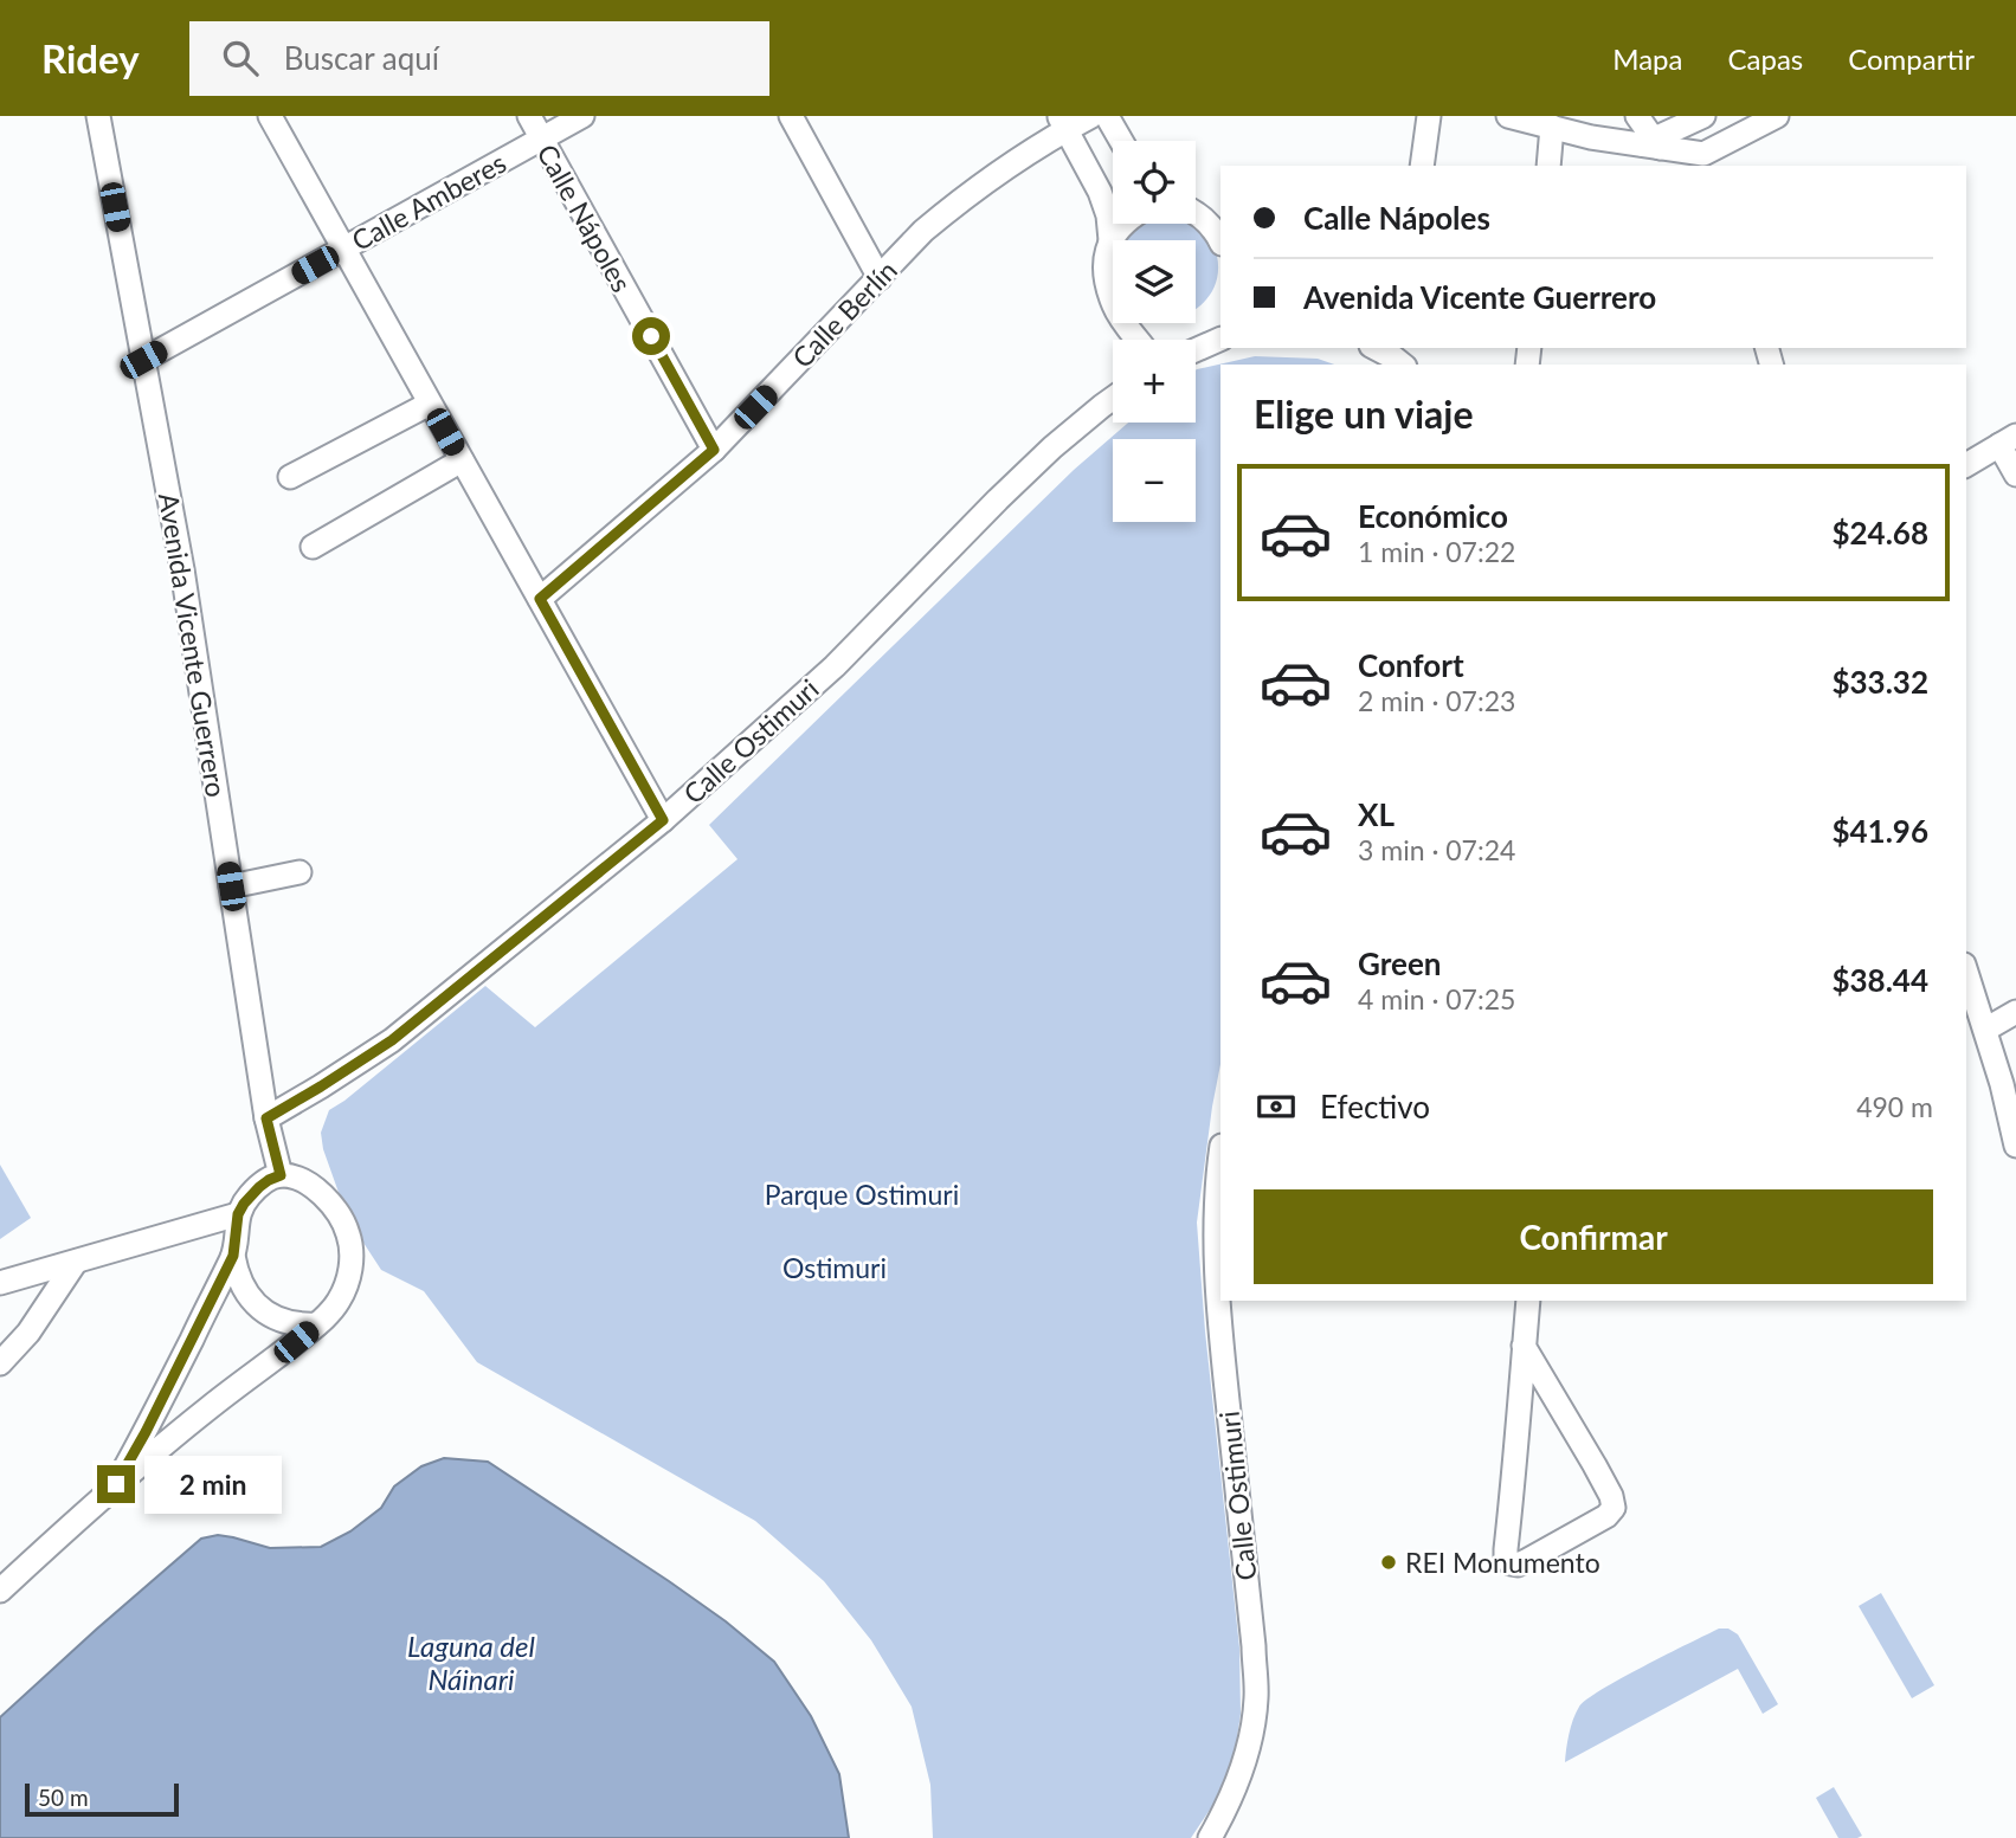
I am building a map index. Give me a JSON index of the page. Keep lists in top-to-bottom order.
{
  "streets": {
    "street": [
      "Calle Amberes",
      "Calle Nápoles",
      "Calle Berlín",
      "Avenida Vicente Guerrero",
      "Calle Ostimuri"
    ]
  },
  "crossings": [
    ["Calle Amberes", "Calle Nápoles"],
    ["Calle Amberes", "Avenida Vicente Guerrero"],
    ["Calle Nápoles", "Calle Berlín"],
    ["Avenida Vicente Guerrero", "Calle Ostimuri"]
  ],
  "water": ["Laguna del Náinari"],
  "parks": ["Parque Ostimuri", "Ostimuri"],
  "places": ["REI Monumento"],
  "scale_bar": "50 m",
  "page": {
    "header": "Ridey",
    "search": "Buscar aquí",
    "nav": ["Mapa", "Capas", "Compartir"],
    "map_buttons": ["+", "−"],
    "banner": ["Calle Nápoles", "Avenida Vicente Guerrero"],
    "heading": "Elige un viaje",
    "list": [
      {
        "name": "Económico",
        "note": "1 min · 07:22",
        "value": "$24.68"
      },
      {
        "name": "Confort",
        "note": "2 min · 07:23",
        "value": "$33.32"
      },
      {
        "name": "XL",
        "note": "3 min · 07:24",
        "value": "$41.96"
      },
      {
        "name": "Green",
        "note": "4 min · 07:25",
        "value": "$38.44"
      }
    ],
    "pay": ["Efectivo", "490 m"],
    "buttons": "Confirmar",
    "bubble": "2 min",
    "scale": "50 m"
  }
}
